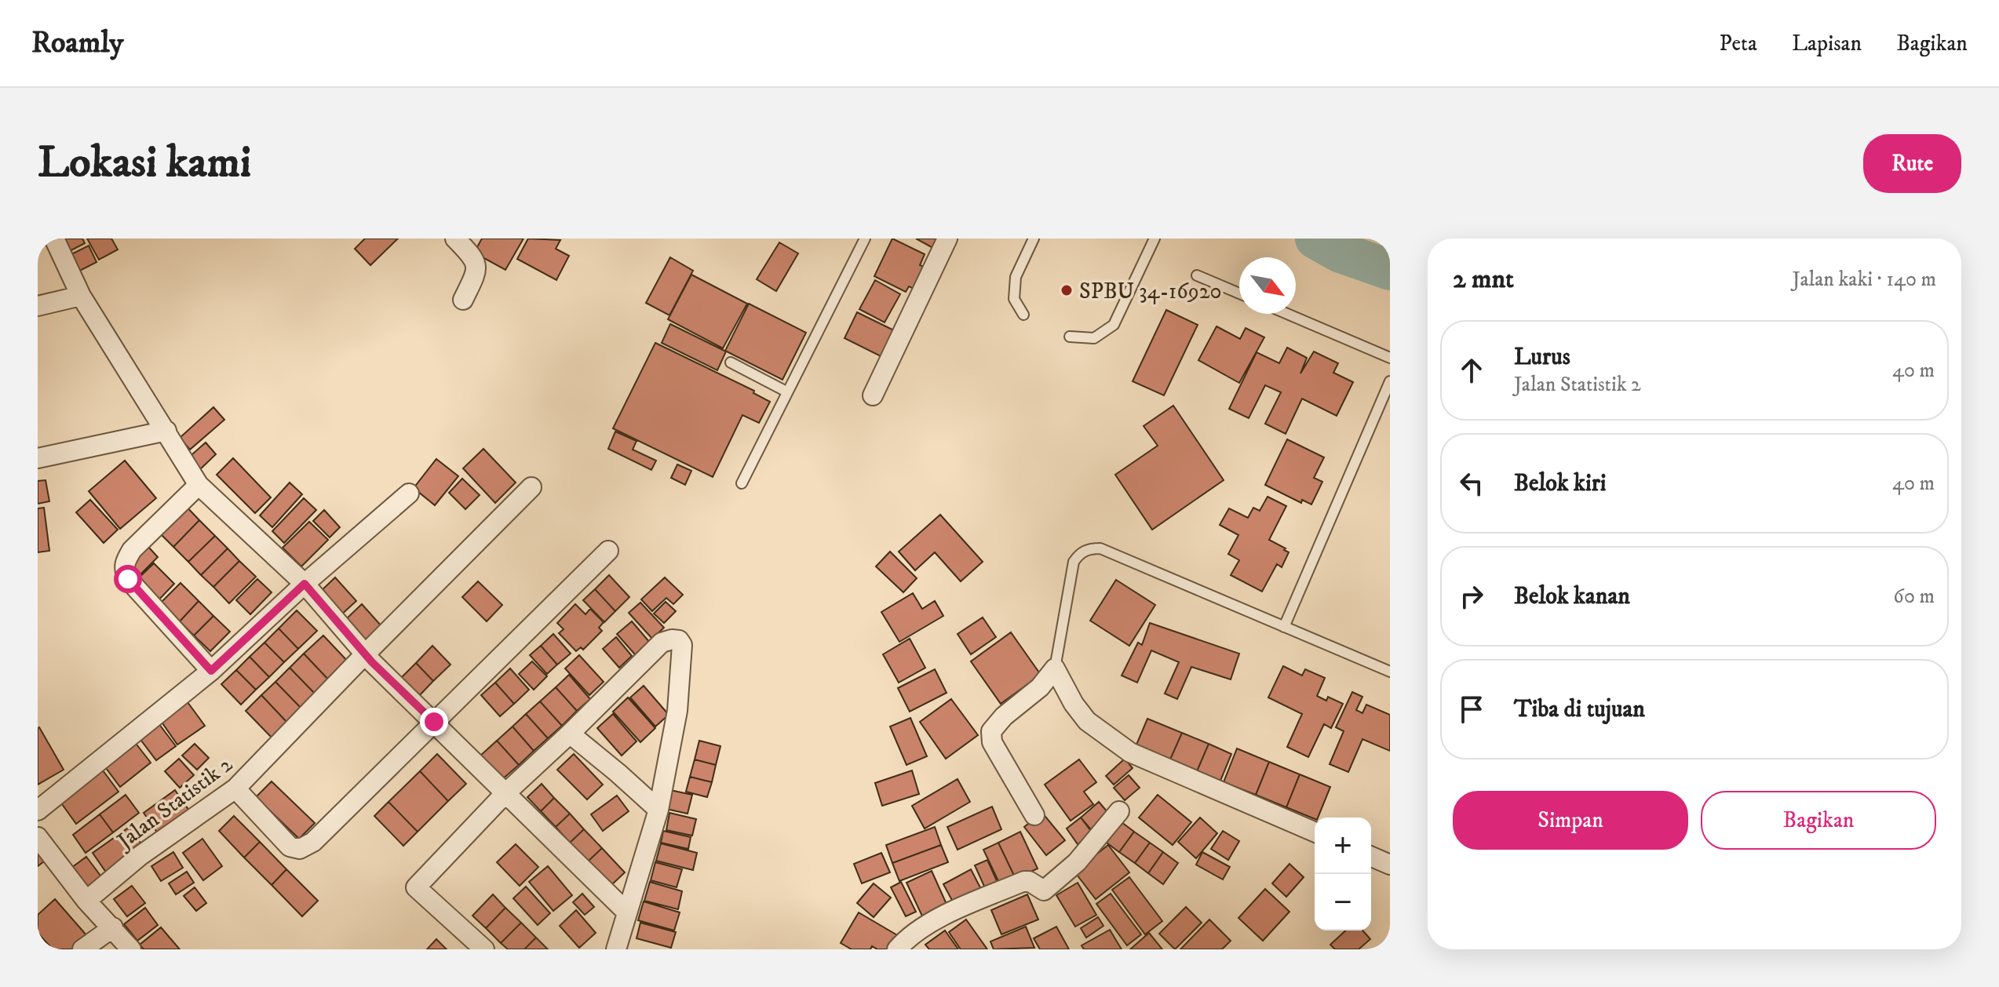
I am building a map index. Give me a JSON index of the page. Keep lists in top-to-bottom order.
{
  "streets": {
    "street": ["Jalan Statistik 2"]
  },
  "places": ["SPBU 34-16920"],
  "north": "bottom right",
  "page": {
    "header": "Roamly",
    "nav": ["Peta", "Lapisan", "Bagikan"],
    "buttons": [
      "Rute",
      ["Simpan", "Bagikan"]
    ],
    "title": "Lokasi kami",
    "heading": ["2 mnt", "Jalan kaki · 140 m"],
    "list": [
      ["Lurus", "Jalan Statistik 2", "40 m"],
      ["Belok kiri", "40 m"],
      ["Belok kanan", "60 m"],
      "Tiba di tujuan"
    ],
    "map_buttons": ["+", "−"]
  }
}
